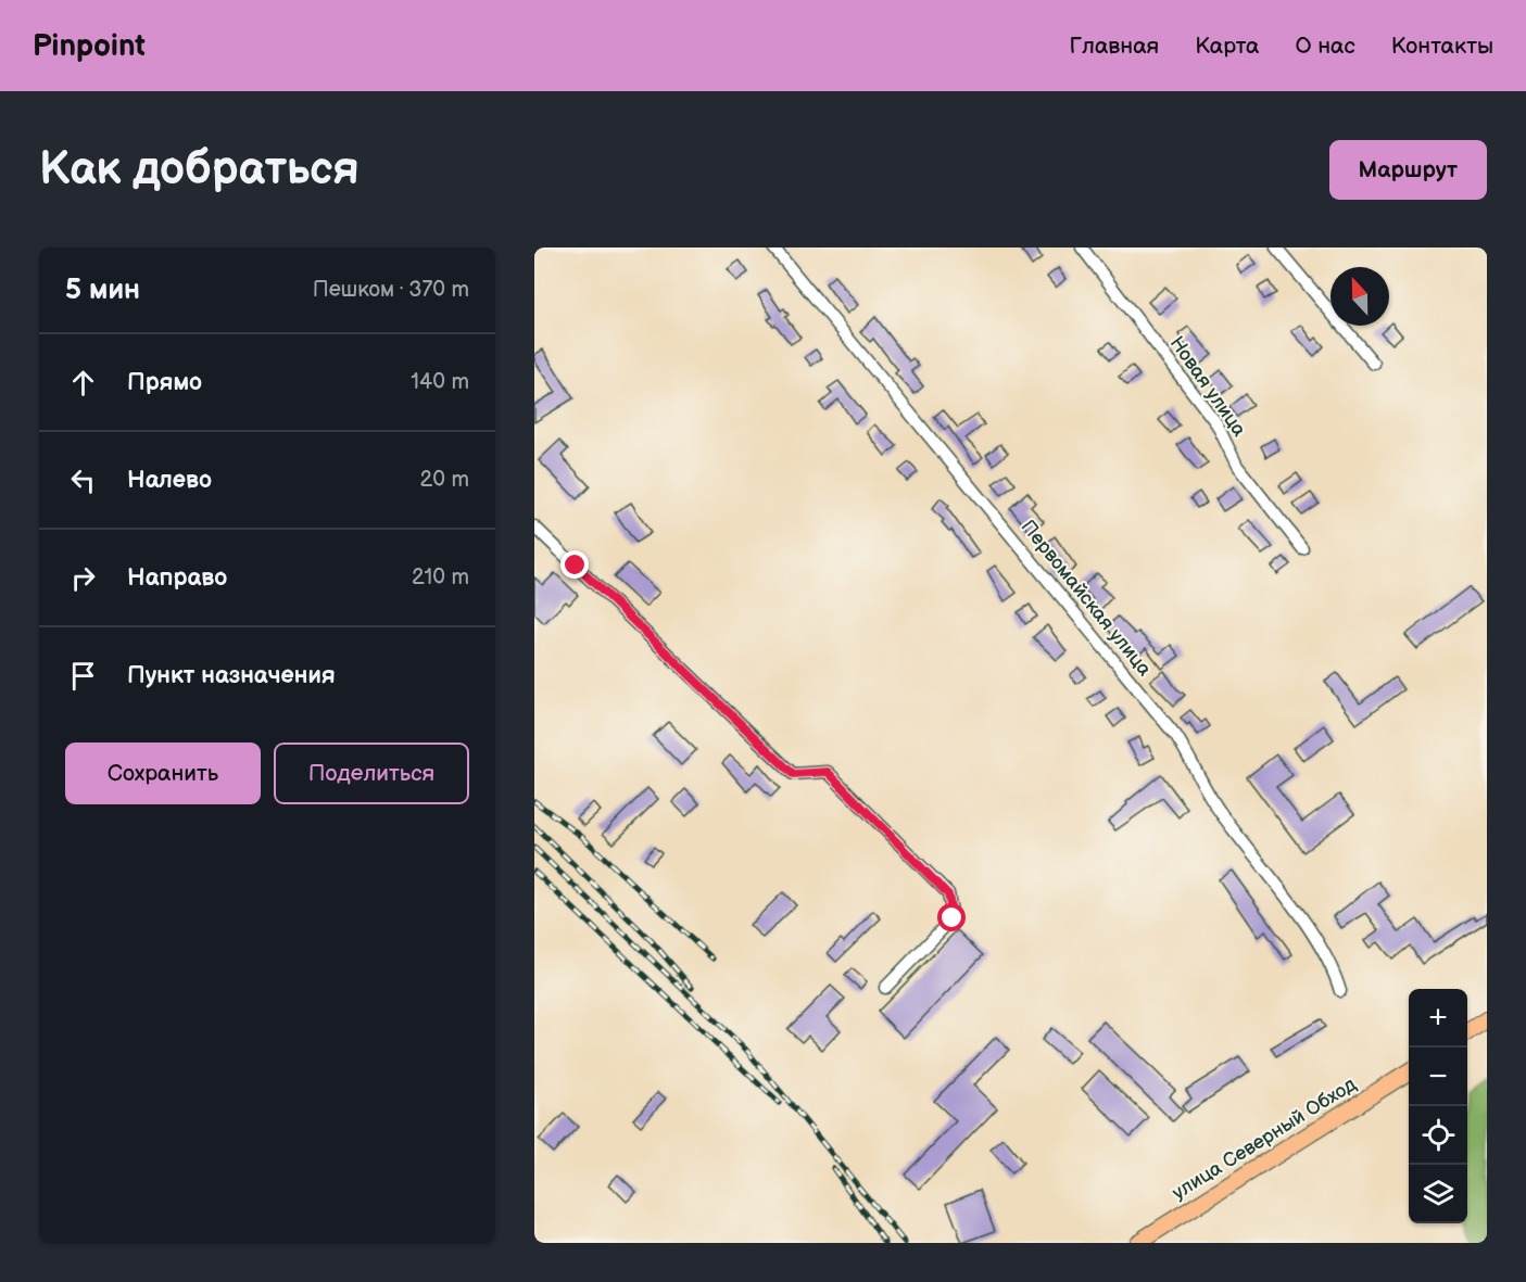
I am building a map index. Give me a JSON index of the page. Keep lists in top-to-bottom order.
{
  "streets": {
    "highway": ["улица Северный Обход"],
    "street": ["Новая улица", "Первомайская улица"]
  },
  "north": "top",
  "page": {
    "header": "Pinpoint",
    "nav": [
      "Главная",
      "Карта",
      "О нас",
      "Контакты"
    ],
    "buttons": [
      "Маршрут",
      ["Сохранить", "Поделиться"]
    ],
    "title": "Как добраться",
    "heading": ["5 мин", "Пешком · 370 m"],
    "list": [
      ["Прямо", "140 m"],
      ["Налево", "20 m"],
      ["Направо", "210 m"],
      "Пункт назначения"
    ],
    "map_buttons": ["+", "−"]
  }
}
